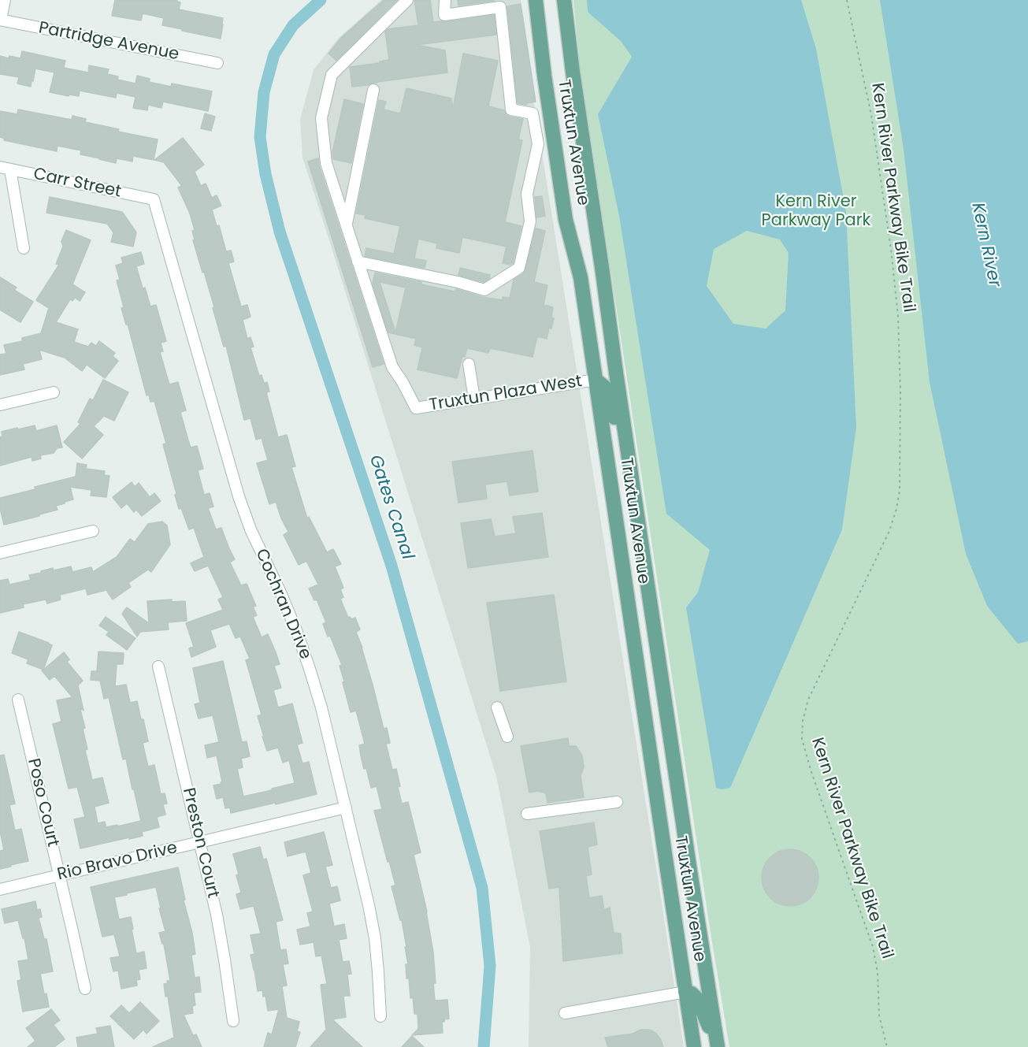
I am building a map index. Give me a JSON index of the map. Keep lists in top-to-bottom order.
{
  "streets": {
    "main road": ["Truxtun Avenue"],
    "street": [
      "Partridge Avenue",
      "Carr Street",
      "Truxtun Plaza West",
      "Cochran Drive",
      "Poso Court",
      "Preston Court",
      "Rio Bravo Drive"
    ],
    "path": ["Kern River Parkway Bike Trail"]
  },
  "crossings": [
    ["Truxtun Avenue", "Truxtun Plaza West"],
    ["Carr Street", "Cochran Drive"],
    ["Cochran Drive", "Rio Bravo Drive"],
    ["Poso Court", "Rio Bravo Drive"],
    ["Preston Court", "Rio Bravo Drive"]
  ],
  "water": ["Kern River", "Gates Canal"],
  "parks": ["Kern River Parkway Park"]
}
